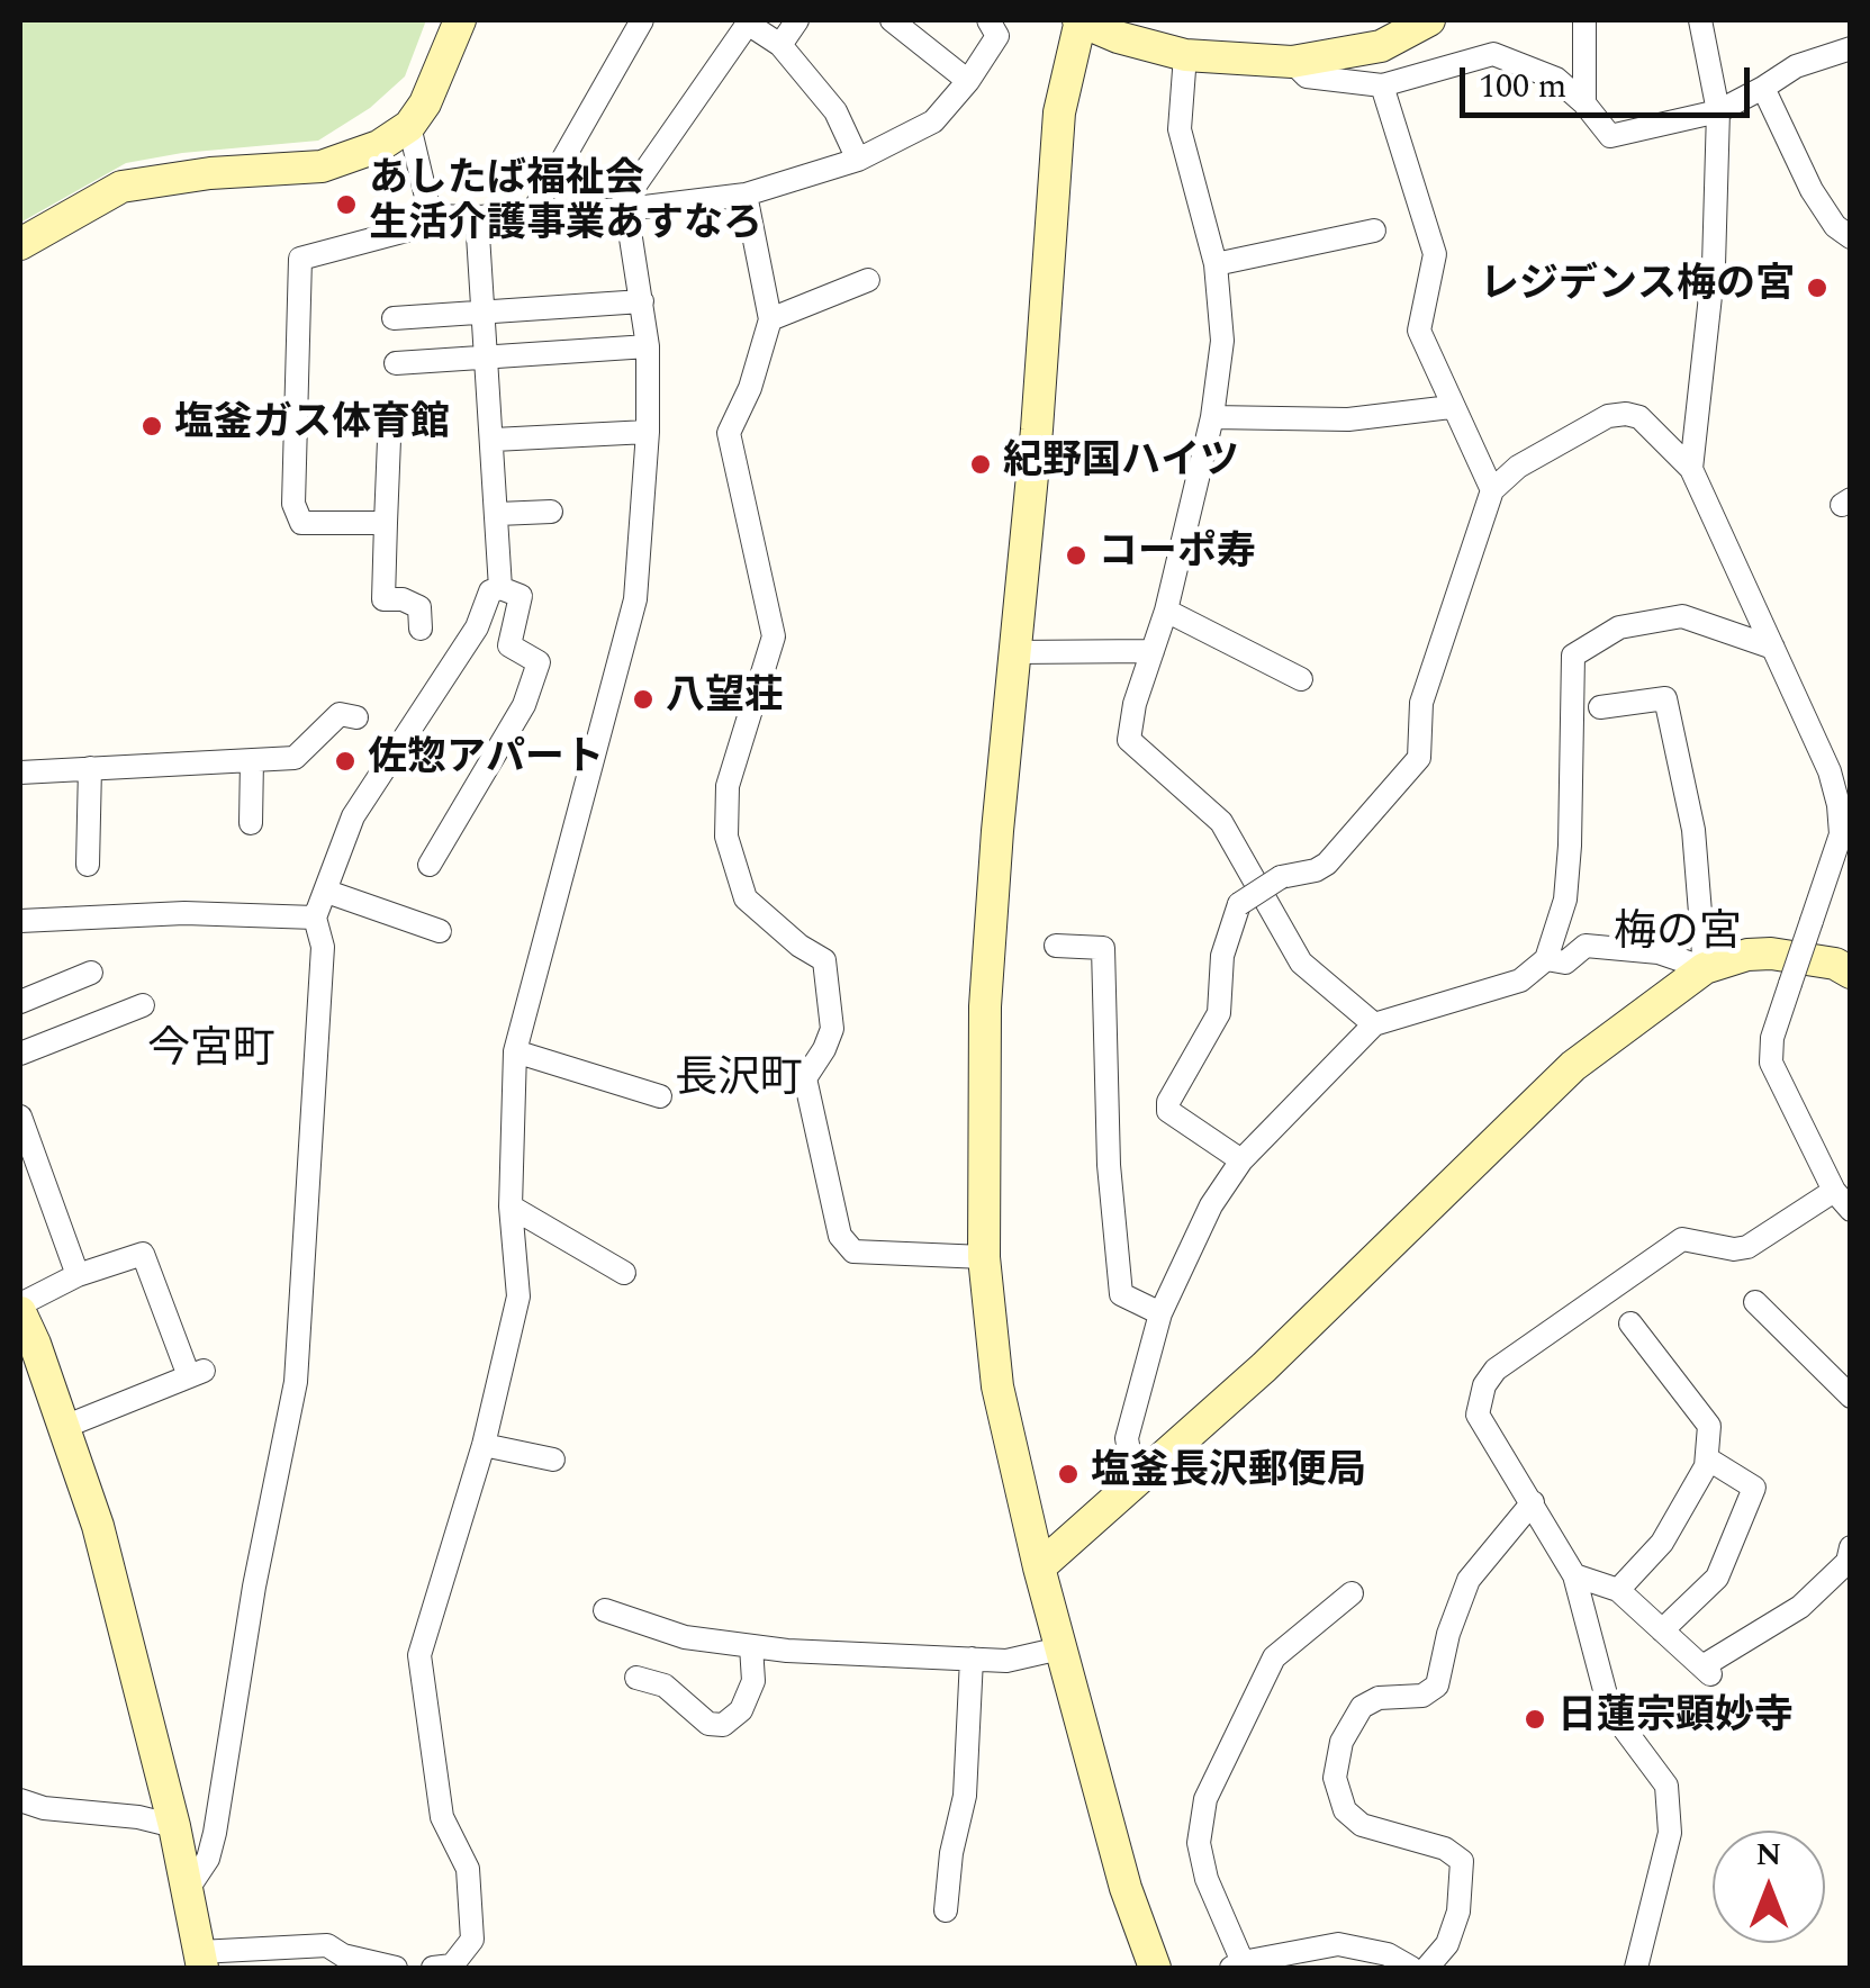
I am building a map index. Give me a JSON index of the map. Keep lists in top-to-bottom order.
{
  "districts": ["梅の宮", "今宮町", "長沢町"],
  "places": [
    "あしたば福祉会 生活介護事業あすなろ",
    "レジデンス梅の宮",
    "塩釜ガス体育館",
    "紀野国ハイツ",
    "コーポ寿",
    "八望荘",
    "佐惣アパート",
    "塩釜長沢郵便局",
    "日蓮宗顕妙寺"
  ],
  "scale_bar": "100 m",
  "north": "top"
}
